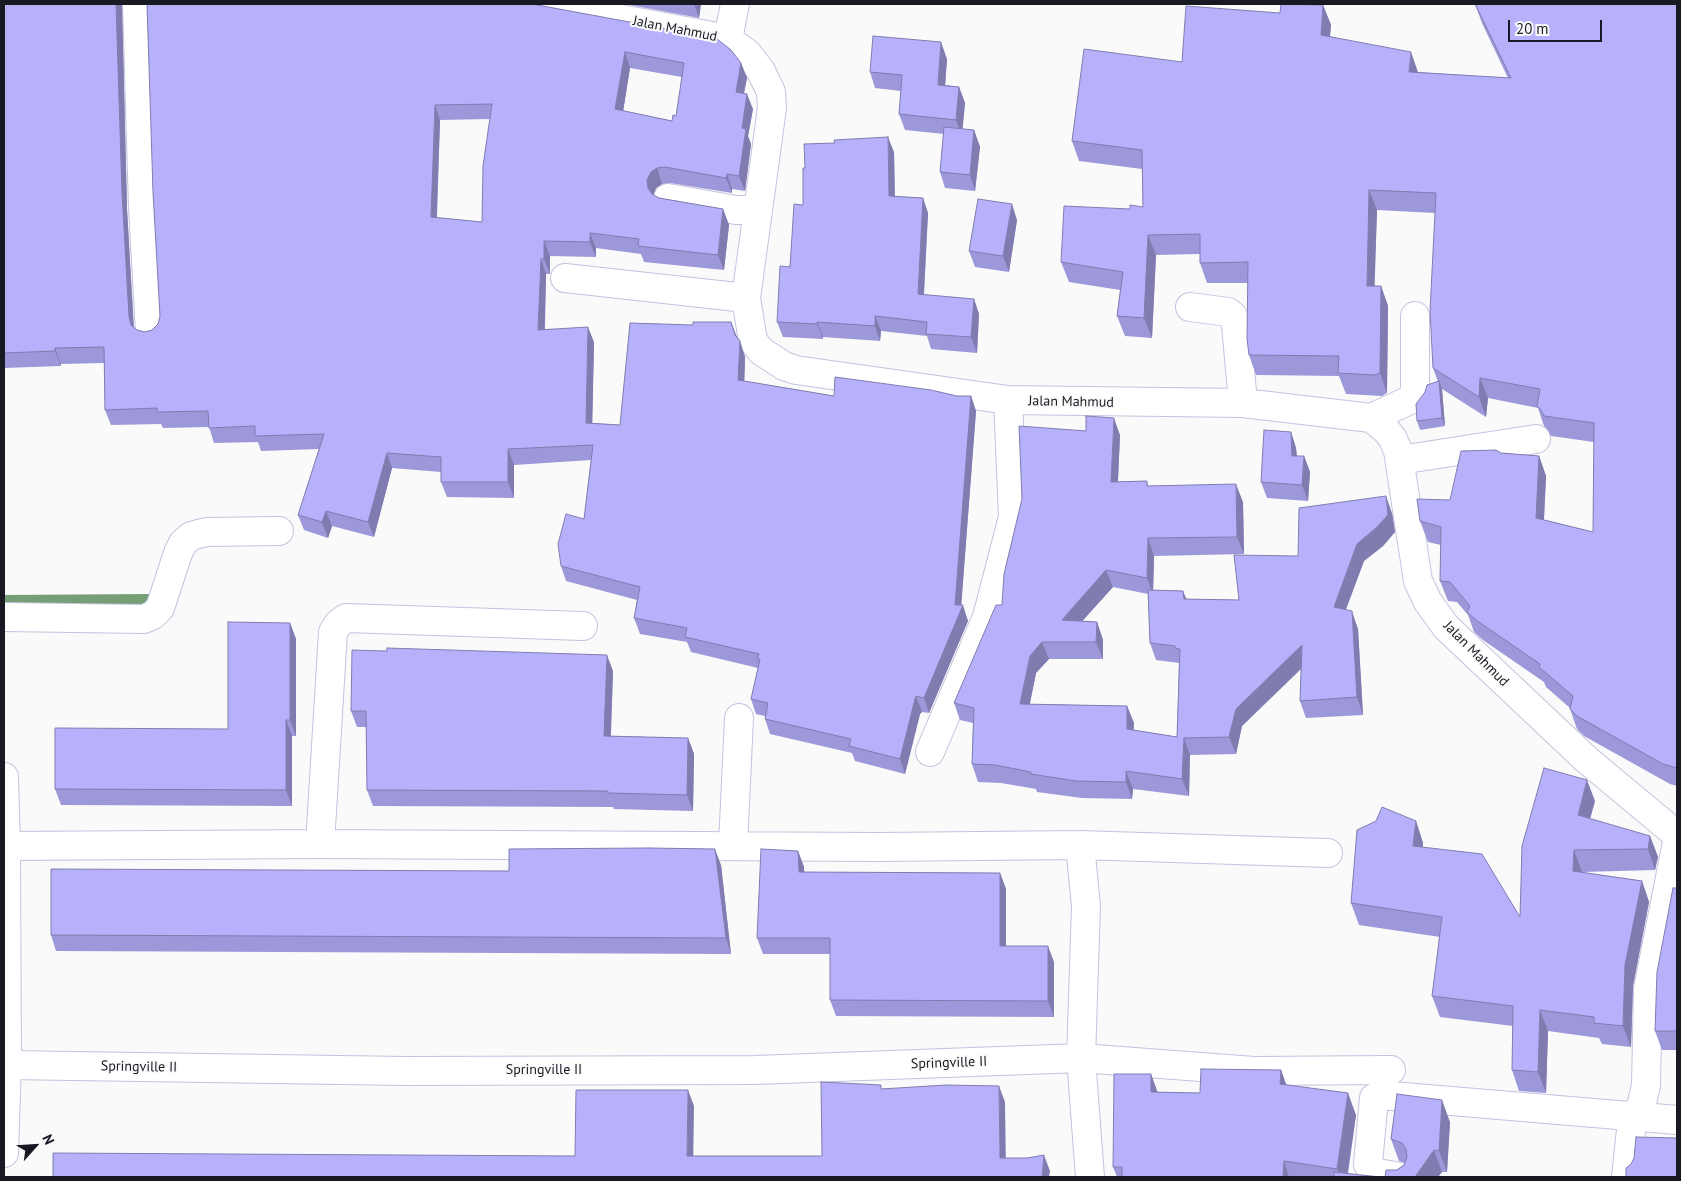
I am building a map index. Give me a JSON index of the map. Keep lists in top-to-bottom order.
{
  "streets": {
    "street": ["Jalan Mahmud", "Springville II"]
  },
  "scale_bar": "20 m",
  "north": "top right"
}
